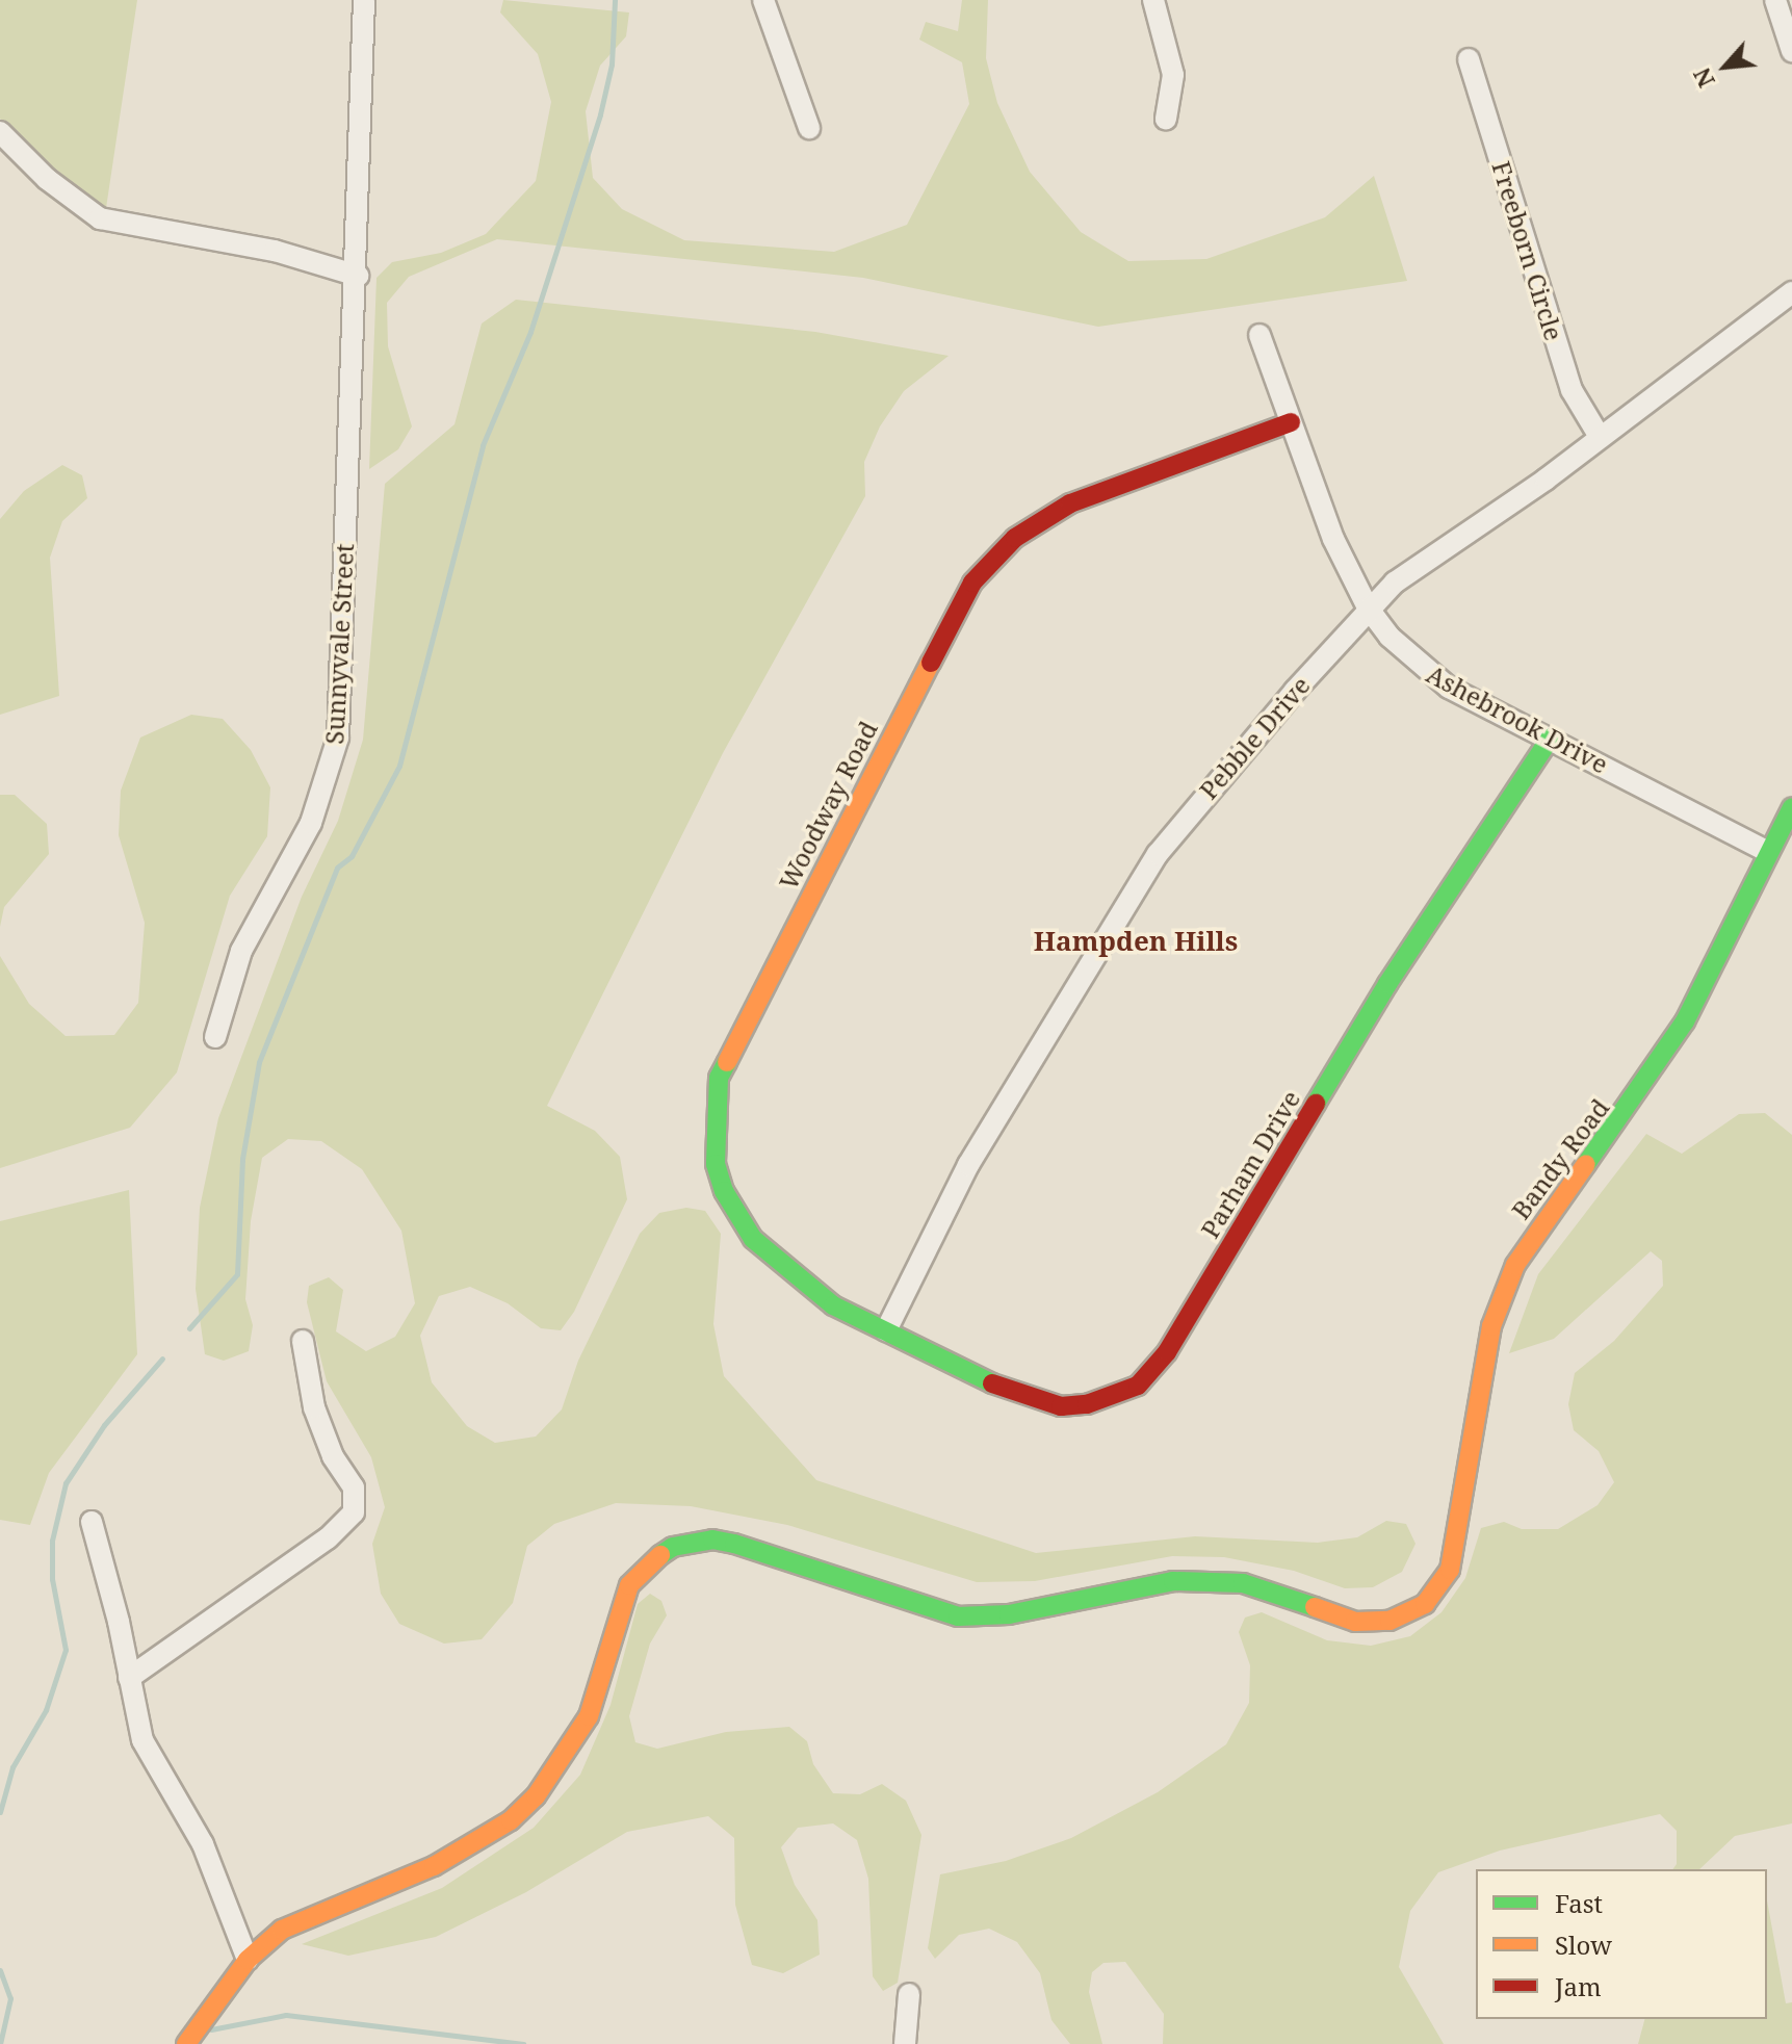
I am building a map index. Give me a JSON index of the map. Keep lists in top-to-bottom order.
{
  "streets": {
    "street": [
      "Freeborn Circle",
      "Sunnyvale Street",
      "Ashebrook Drive",
      "Pebble Drive",
      "Woodway Road",
      "Bandy Road",
      "Parham Drive"
    ]
  },
  "crossings": [
    ["Freeborn Circle", "Pebble Drive"],
    ["Ashebrook Drive", "Pebble Drive"],
    ["Ashebrook Drive", "Woodway Road"],
    ["Ashebrook Drive", "Bandy Road"],
    ["Ashebrook Drive", "Parham Drive"],
    ["Pebble Drive", "Woodway Road"],
    ["Pebble Drive", "Parham Drive"],
    ["Woodway Road", "Parham Drive"]
  ],
  "districts": ["Hampden Hills"],
  "legend": ["Fast", "Slow", "Jam"],
  "north": "bottom left"
}
